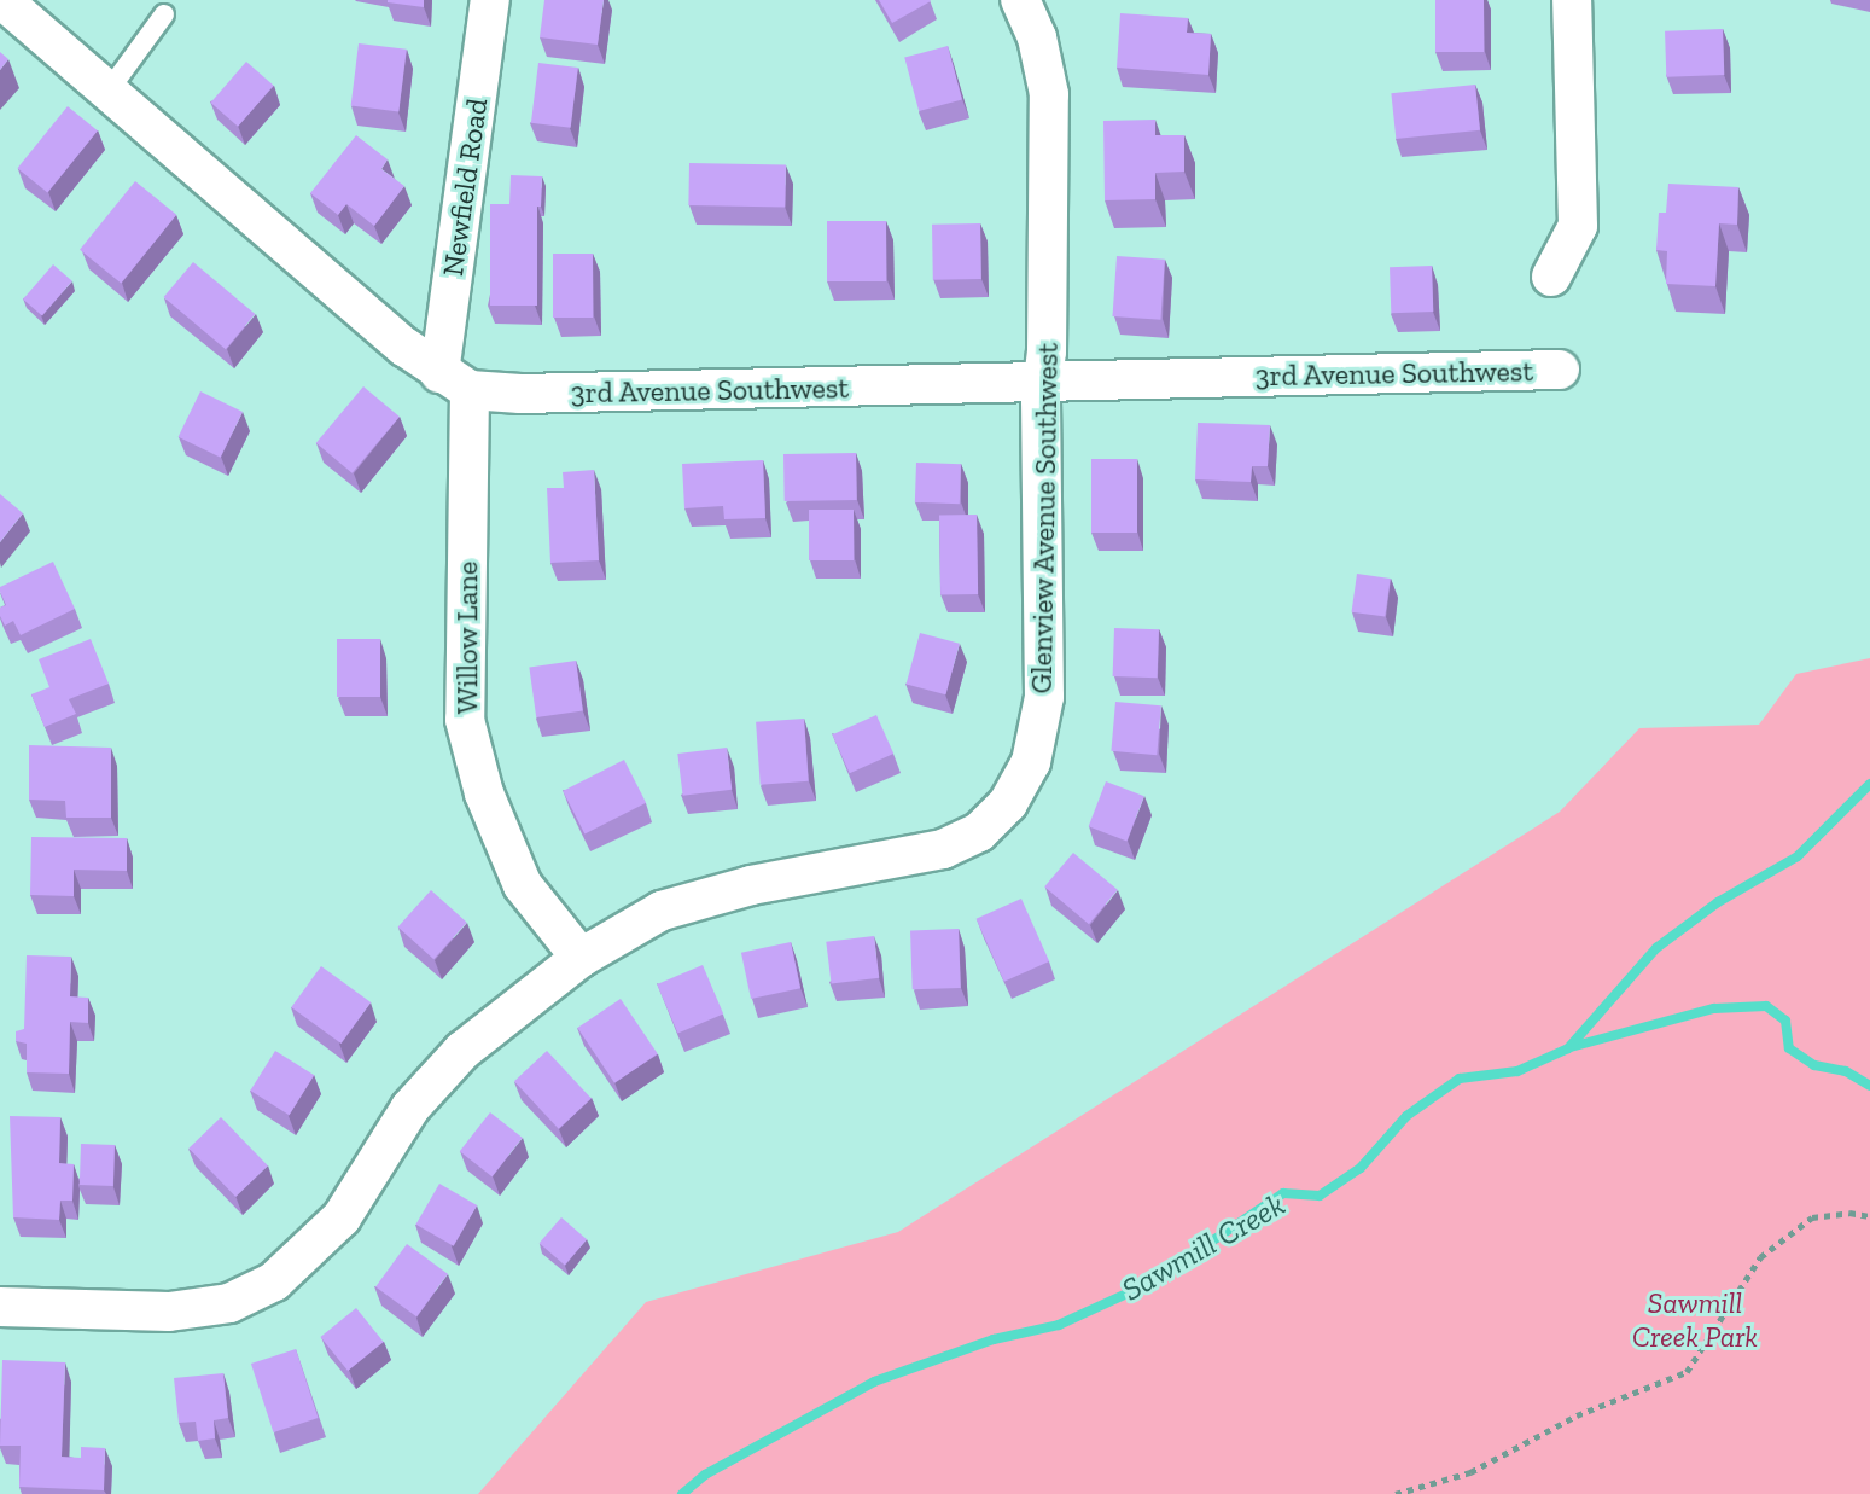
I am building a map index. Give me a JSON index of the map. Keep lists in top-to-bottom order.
{
  "streets": {
    "street": [
      "Newfield Road",
      "3rd Avenue Southwest",
      "Glenview Avenue Southwest",
      "Willow Lane"
    ]
  },
  "crossings": [
    ["Newfield Road", "3rd Avenue Southwest"],
    ["Newfield Road", "Willow Lane"],
    ["3rd Avenue Southwest", "Glenview Avenue Southwest"],
    ["3rd Avenue Southwest", "Willow Lane"],
    ["Glenview Avenue Southwest", "Willow Lane"]
  ],
  "water": ["Sawmill Creek"],
  "parks": ["Sawmill Creek Park"]
}
